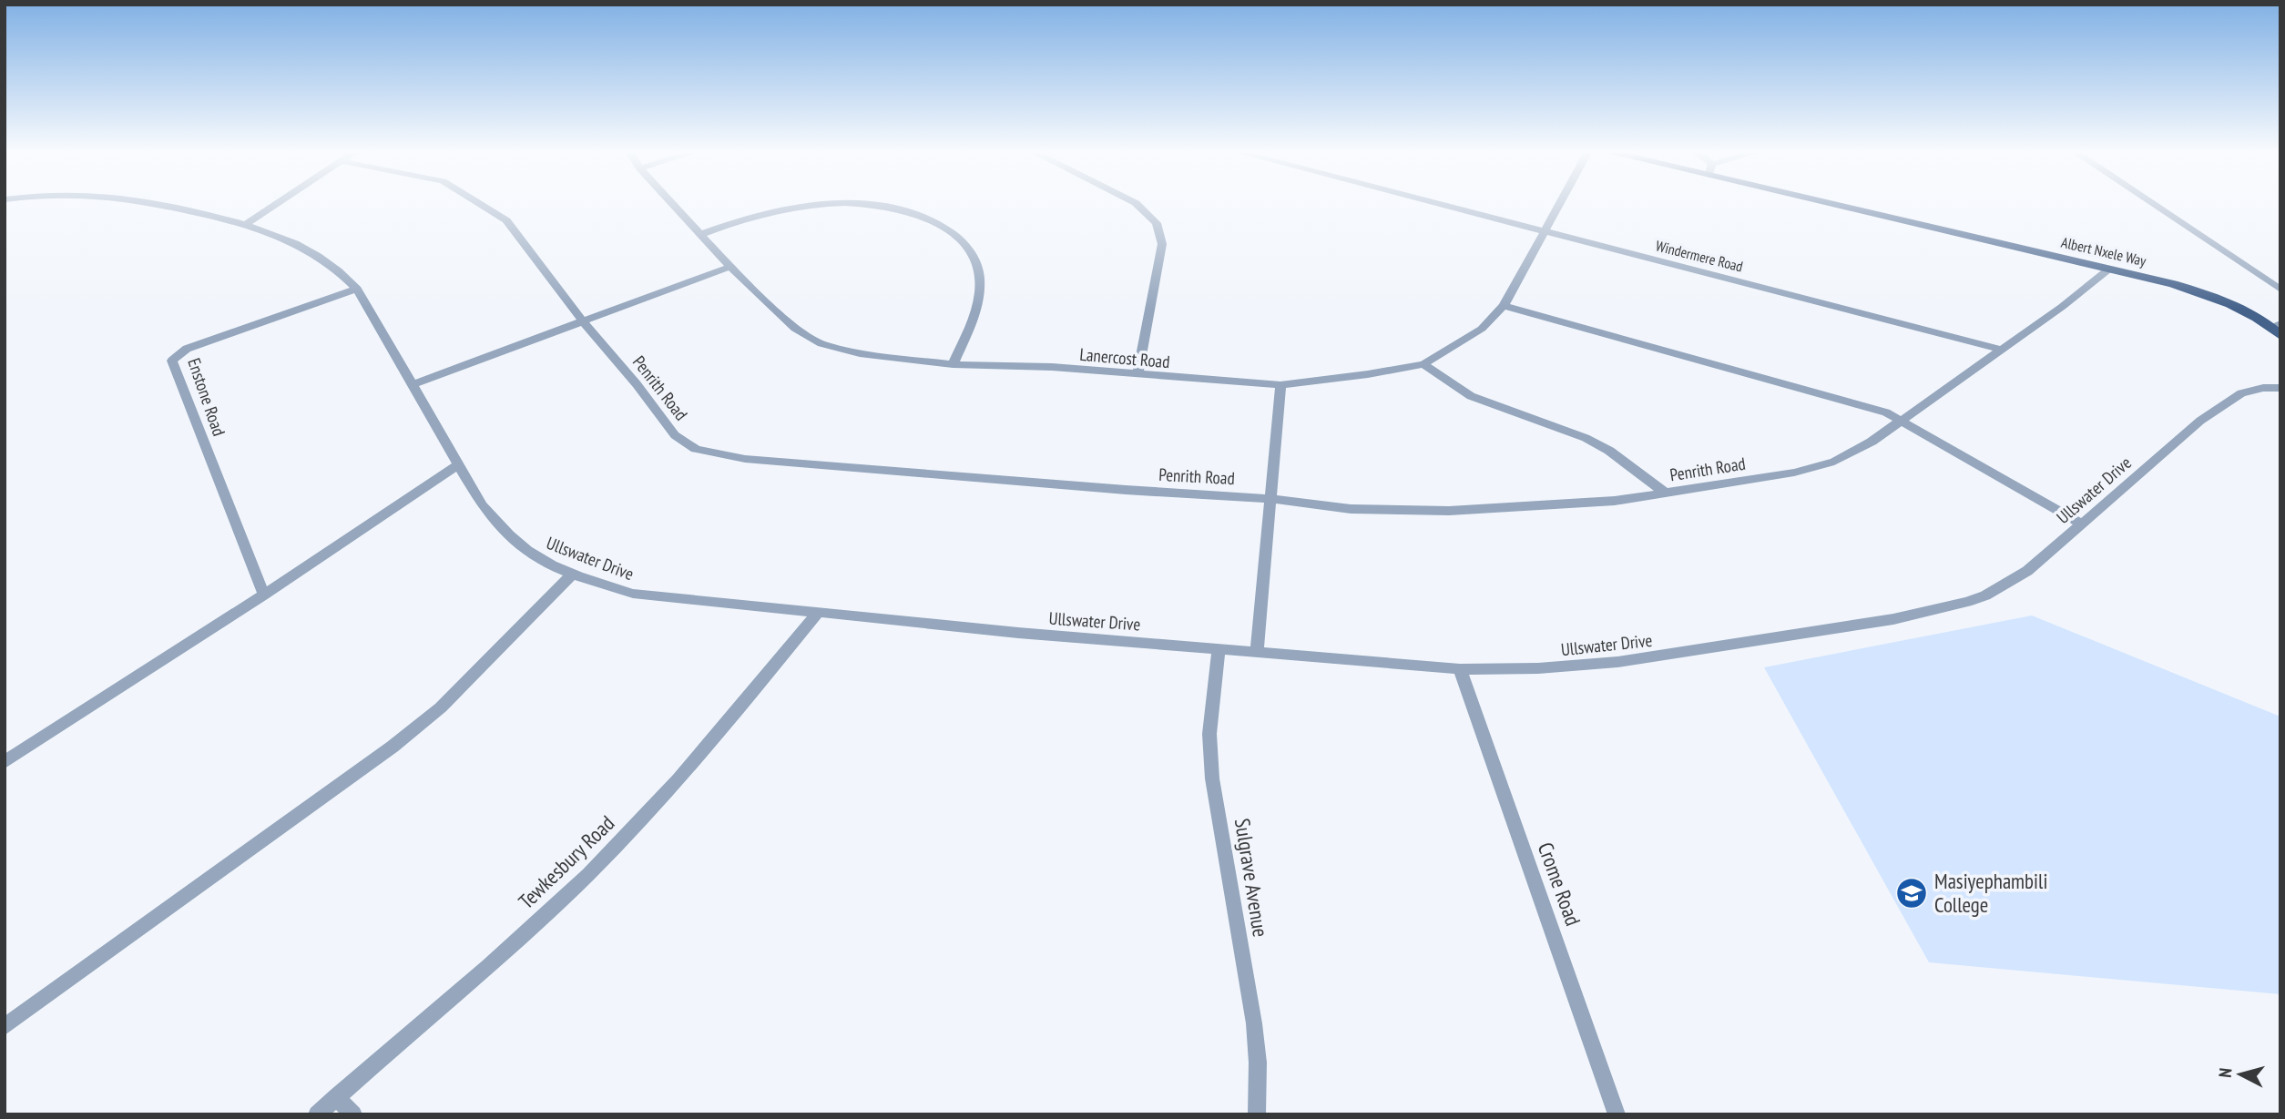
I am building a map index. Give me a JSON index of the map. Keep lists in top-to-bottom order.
{
  "streets": {
    "main road": ["Albert Nxele Way"],
    "street": [
      "Windermere Road",
      "Lanercost Road",
      "Penrith Road",
      "Enstone Road",
      "Ullswater Drive",
      "Tewkesbury Road",
      "Sulgrave Avenue",
      "Crome Road"
    ]
  },
  "crossings": [
    ["Albert Nxele Way", "Penrith Road"],
    ["Windermere Road", "Lanercost Road"],
    ["Windermere Road", "Penrith Road"],
    ["Enstone Road", "Ullswater Drive"],
    ["Ullswater Drive", "Tewkesbury Road"],
    ["Ullswater Drive", "Sulgrave Avenue"],
    ["Ullswater Drive", "Crome Road"]
  ],
  "places": {
    "school or university": ["Masiyephambili College"]
  },
  "north": "left"
}
